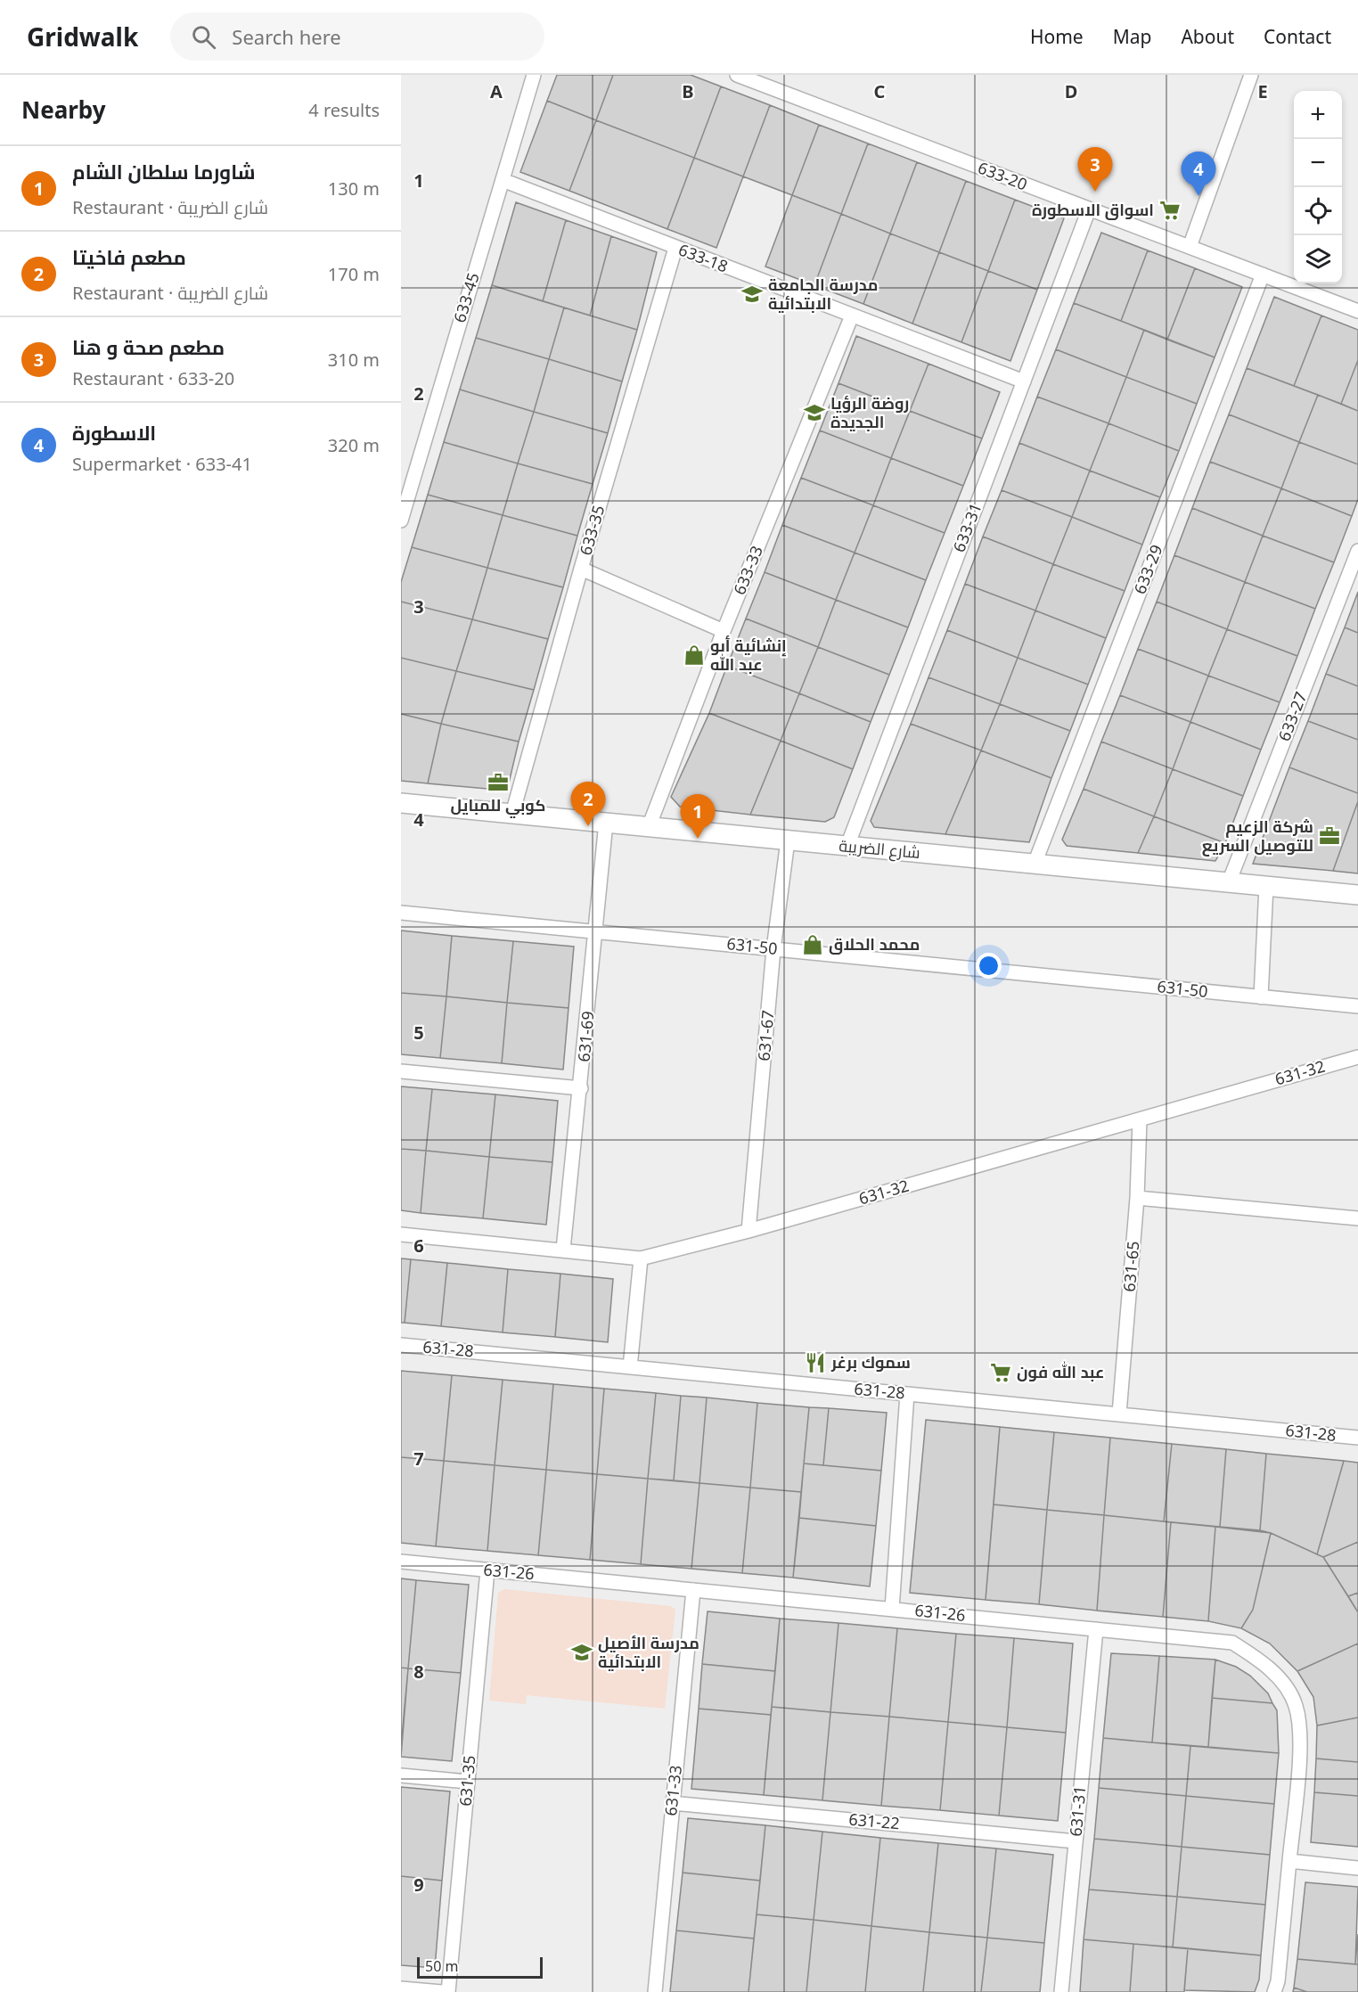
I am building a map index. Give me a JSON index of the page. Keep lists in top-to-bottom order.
{
  "streets": {
    "street": [
      "633-20",
      "633-18",
      "633-45",
      "633-31",
      "633-35",
      "633-29",
      "633-33",
      "633-27",
      "شارع الضريبة",
      "631-50",
      "631-67",
      "631-69",
      "631-32",
      "631-65",
      "631-28",
      "631-26",
      "631-35",
      "631-33",
      "631-31",
      "631-22"
    ]
  },
  "crossings": [
    ["633-20", "633-31"],
    ["633-20", "633-29"],
    ["633-18", "633-45"],
    ["633-18", "633-31"],
    ["633-18", "633-35"],
    ["633-18", "633-33"],
    ["633-31", "شارع الضريبة"],
    ["633-35", "شارع الضريبة"],
    ["633-29", "شارع الضريبة"],
    ["633-33", "شارع الضريبة"],
    ["633-27", "شارع الضريبة"],
    ["شارع الضريبة", "631-67"],
    ["شارع الضريبة", "631-69"],
    ["631-50", "631-67"],
    ["631-50", "631-69"],
    ["631-67", "631-32"],
    ["631-69", "631-32"],
    ["631-32", "631-65"],
    ["631-65", "631-28"],
    ["631-26", "631-35"],
    ["631-26", "631-33"],
    ["631-26", "631-31"],
    ["631-33", "631-22"],
    ["631-31", "631-22"]
  ],
  "places": {
    "supermarket": ["اسواق الاسطورة", "عبد الله فون"],
    "school or university": ["مدرسة الجامعة الابتدائية", "روضة الرؤيا الجديدة", "مدرسة الأصيل الابتدائية"],
    "shop": ["إنشائية أبو عبد الله", "محمد الحلاق"],
    "office": ["كوبي للمبايل", "شركة الزعيم للتوصيل السريع"],
    "restaurant": ["سموك برغر"]
  },
  "scale_bar": "50 m",
  "page": {
    "header": "Gridwalk",
    "search": "Search here",
    "nav": [
      "Home",
      "Map",
      "About",
      "Contact"
    ],
    "heading": ["Nearby", "4 results"],
    "map_buttons": ["+", "−"],
    "list": [
      {
        "mark": "1",
        "name": "شاورما سلطان الشام",
        "note": "Restaurant · شارع الضريبة",
        "value": "130 m"
      },
      {
        "mark": "2",
        "name": "مطعم فاخيتا",
        "note": "Restaurant · شارع الضريبة",
        "value": "170 m"
      },
      {
        "mark": "3",
        "name": "مطعم صحة و هنا",
        "note": "Restaurant · 633-20",
        "value": "310 m"
      },
      {
        "mark": "4",
        "name": "الاسطورة",
        "note": "Supermarket · 633-41",
        "value": "320 m"
      }
    ],
    "pins": [
      "3",
      "4",
      "2",
      "1"
    ],
    "scale": "50 m"
  },
  "grid": {
    "columns": [
      "A",
      "B",
      "C",
      "D",
      "E"
    ],
    "rows": [
      "1",
      "2",
      "3",
      "4",
      "5",
      "6",
      "7",
      "8",
      "9"
    ]
  }
}
